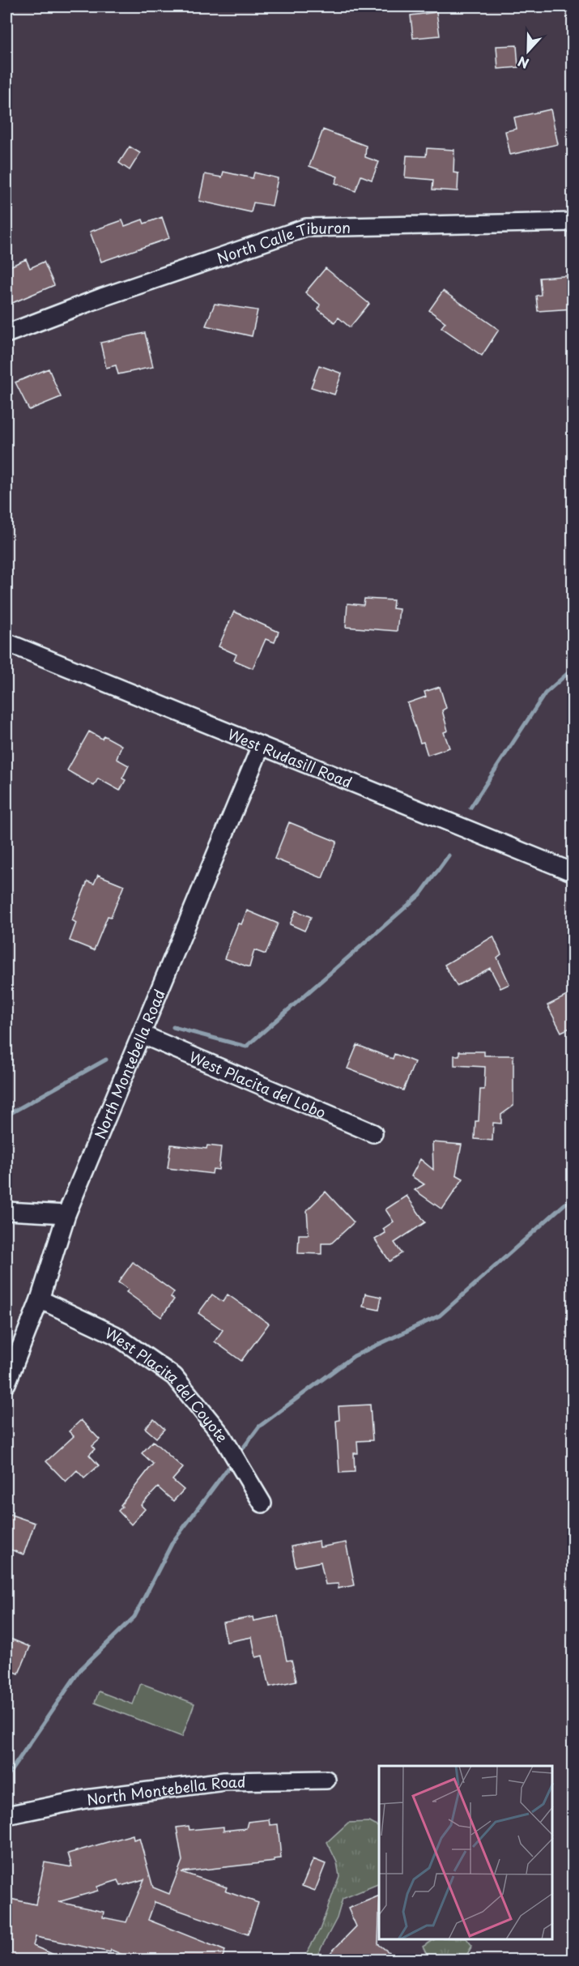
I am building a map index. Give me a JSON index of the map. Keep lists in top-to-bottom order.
{
  "streets": {
    "street": [
      "North Calle Tiburon",
      "West Rudasill Road",
      "North Montebella Road",
      "West Placita del Lobo",
      "West Placita del Coyote"
    ]
  },
  "crossings": [
    ["West Rudasill Road", "North Montebella Road"],
    ["North Montebella Road", "West Placita del Lobo"],
    ["North Montebella Road", "West Placita del Coyote"]
  ],
  "north": "bottom"
}
